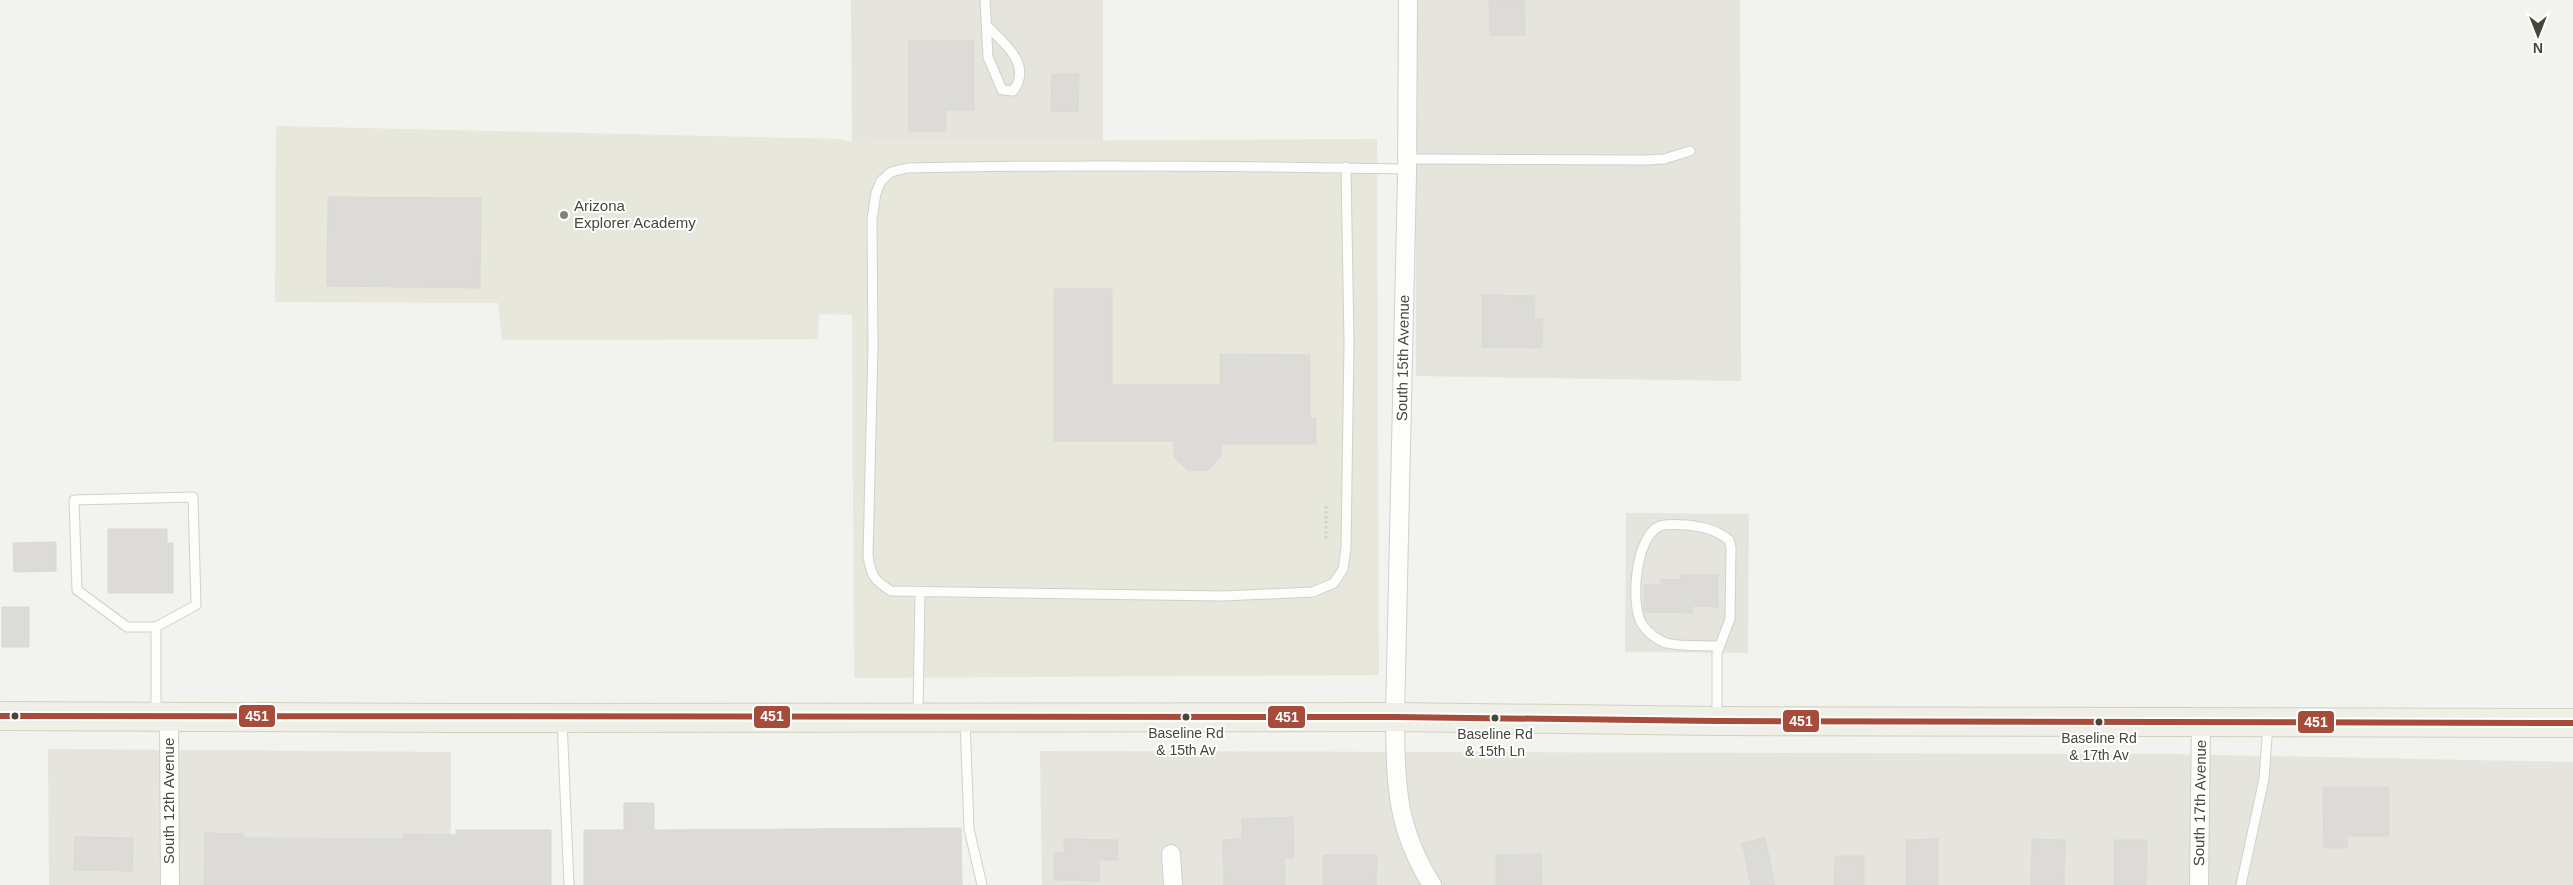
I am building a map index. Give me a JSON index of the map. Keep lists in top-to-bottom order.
{
  "streets": {
    "street": ["South 15th Avenue", "South 12th Avenue", "South 17th Avenue"]
  },
  "places": [
    "Arizona Explorer Academy",
    "Baseline Rd & 15th Av",
    "Baseline Rd & 15th Ln",
    "Baseline Rd & 17th Av"
  ],
  "lines": ["transit line 451"],
  "north": "bottom"
}
